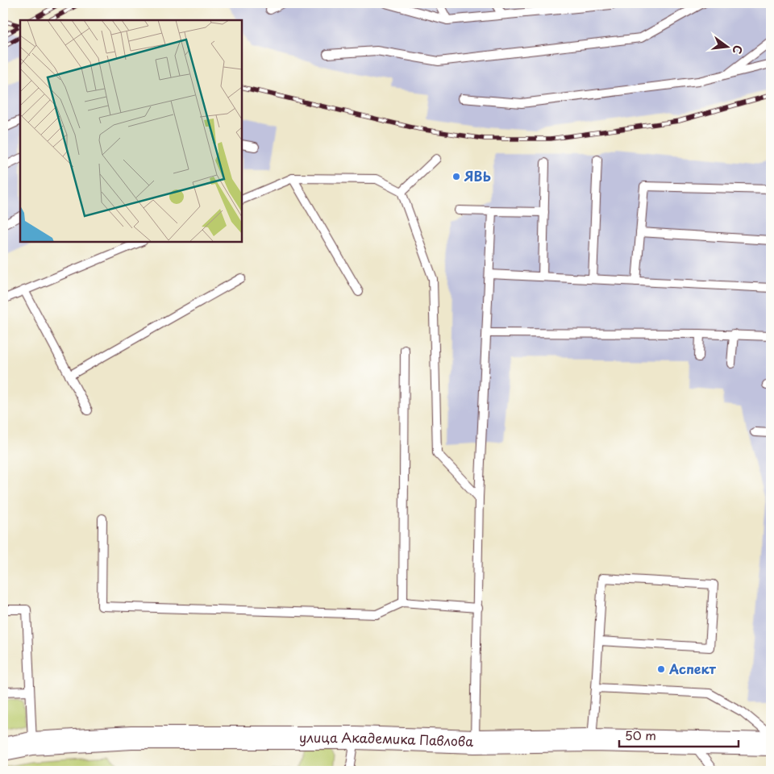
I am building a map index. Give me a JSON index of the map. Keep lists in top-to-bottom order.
{
  "streets": {
    "main road": ["улица Академика Павлова"]
  },
  "places": ["ЯВЬ", "Аспект"],
  "scale_bar": "50 m",
  "north": "right"
}
